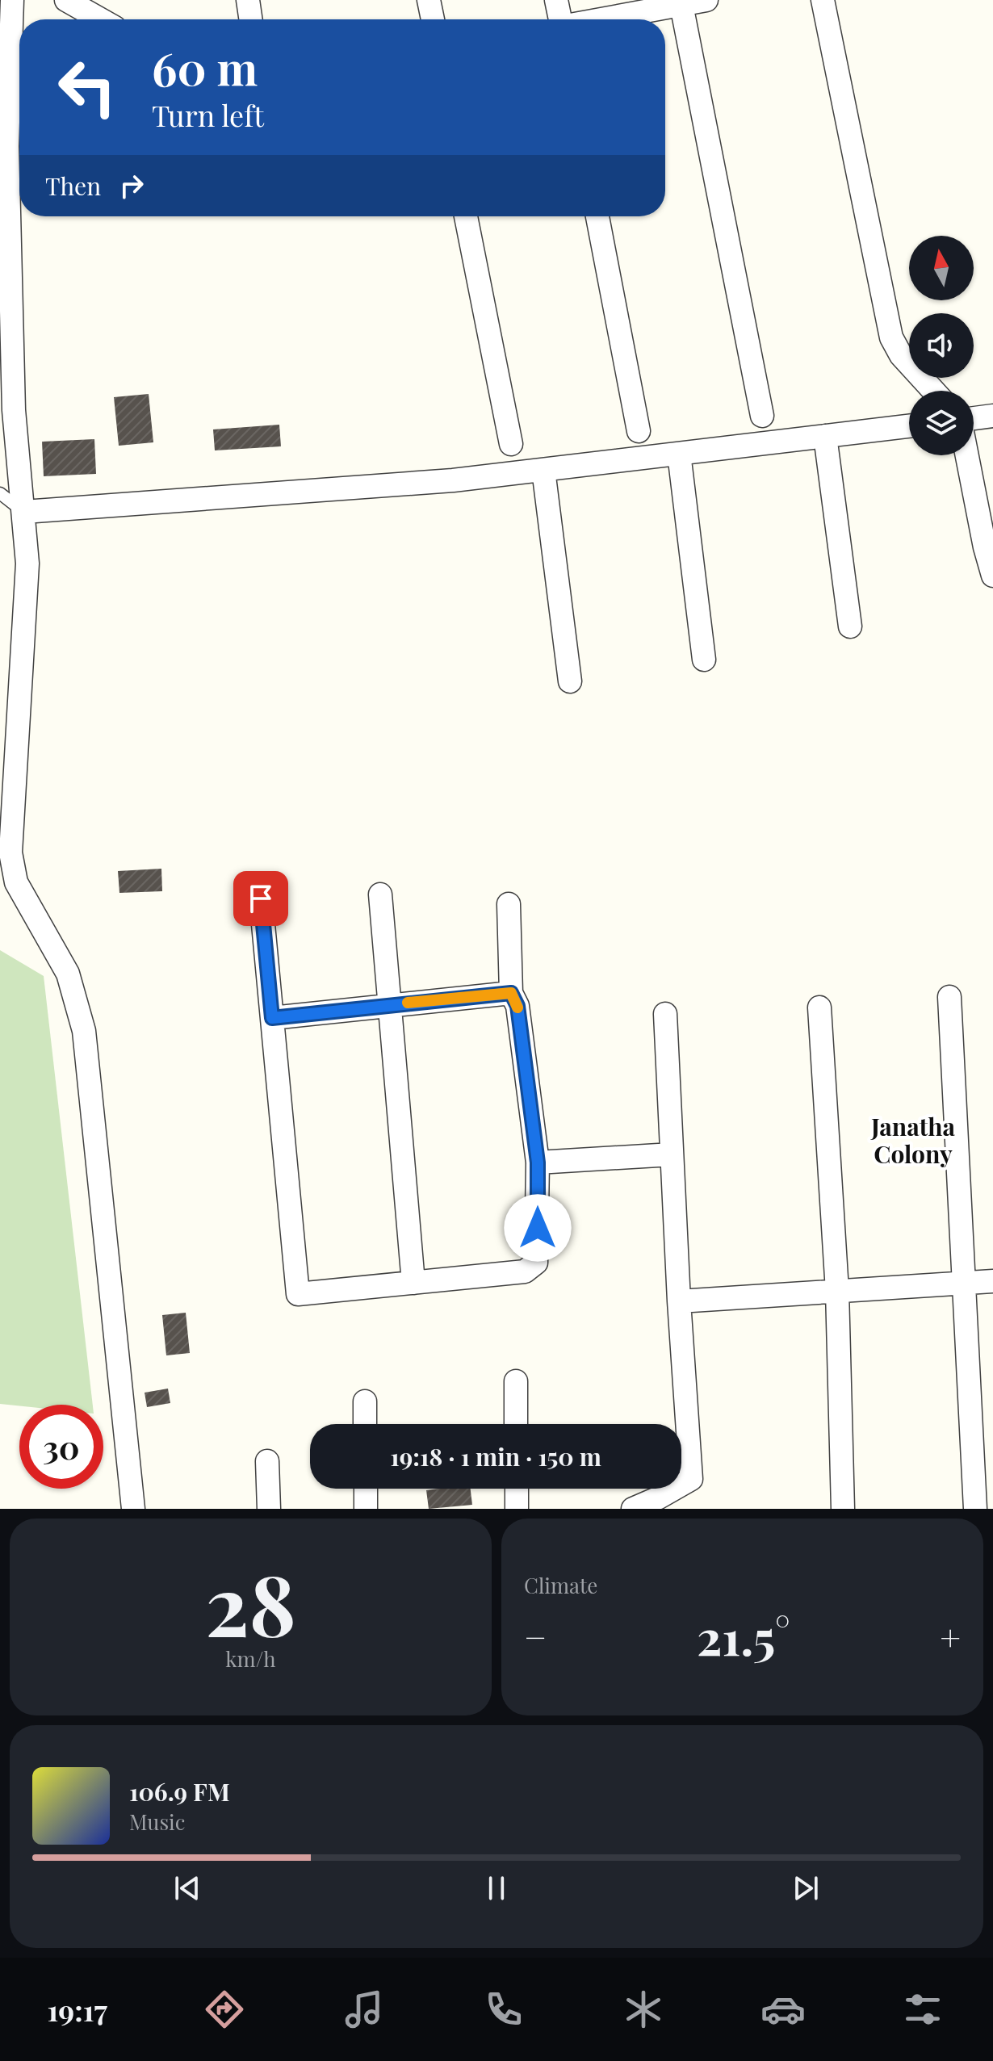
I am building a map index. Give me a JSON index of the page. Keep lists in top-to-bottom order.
{
  "districts": ["Janatha Colony"],
  "north": "top",
  "page": {
    "turn": ["60 m", "Turn left"],
    "then": "Then",
    "limit": "30",
    "trip": "19:18 · 1 min · 150 m",
    "tile": [
      ["28", "km/h"],
      "Climate"
    ],
    "heat": ["−", "21.5°", "+"],
    "song": ["106.9 FM", "Music"],
    "tabs": "19:17"
  }
}
